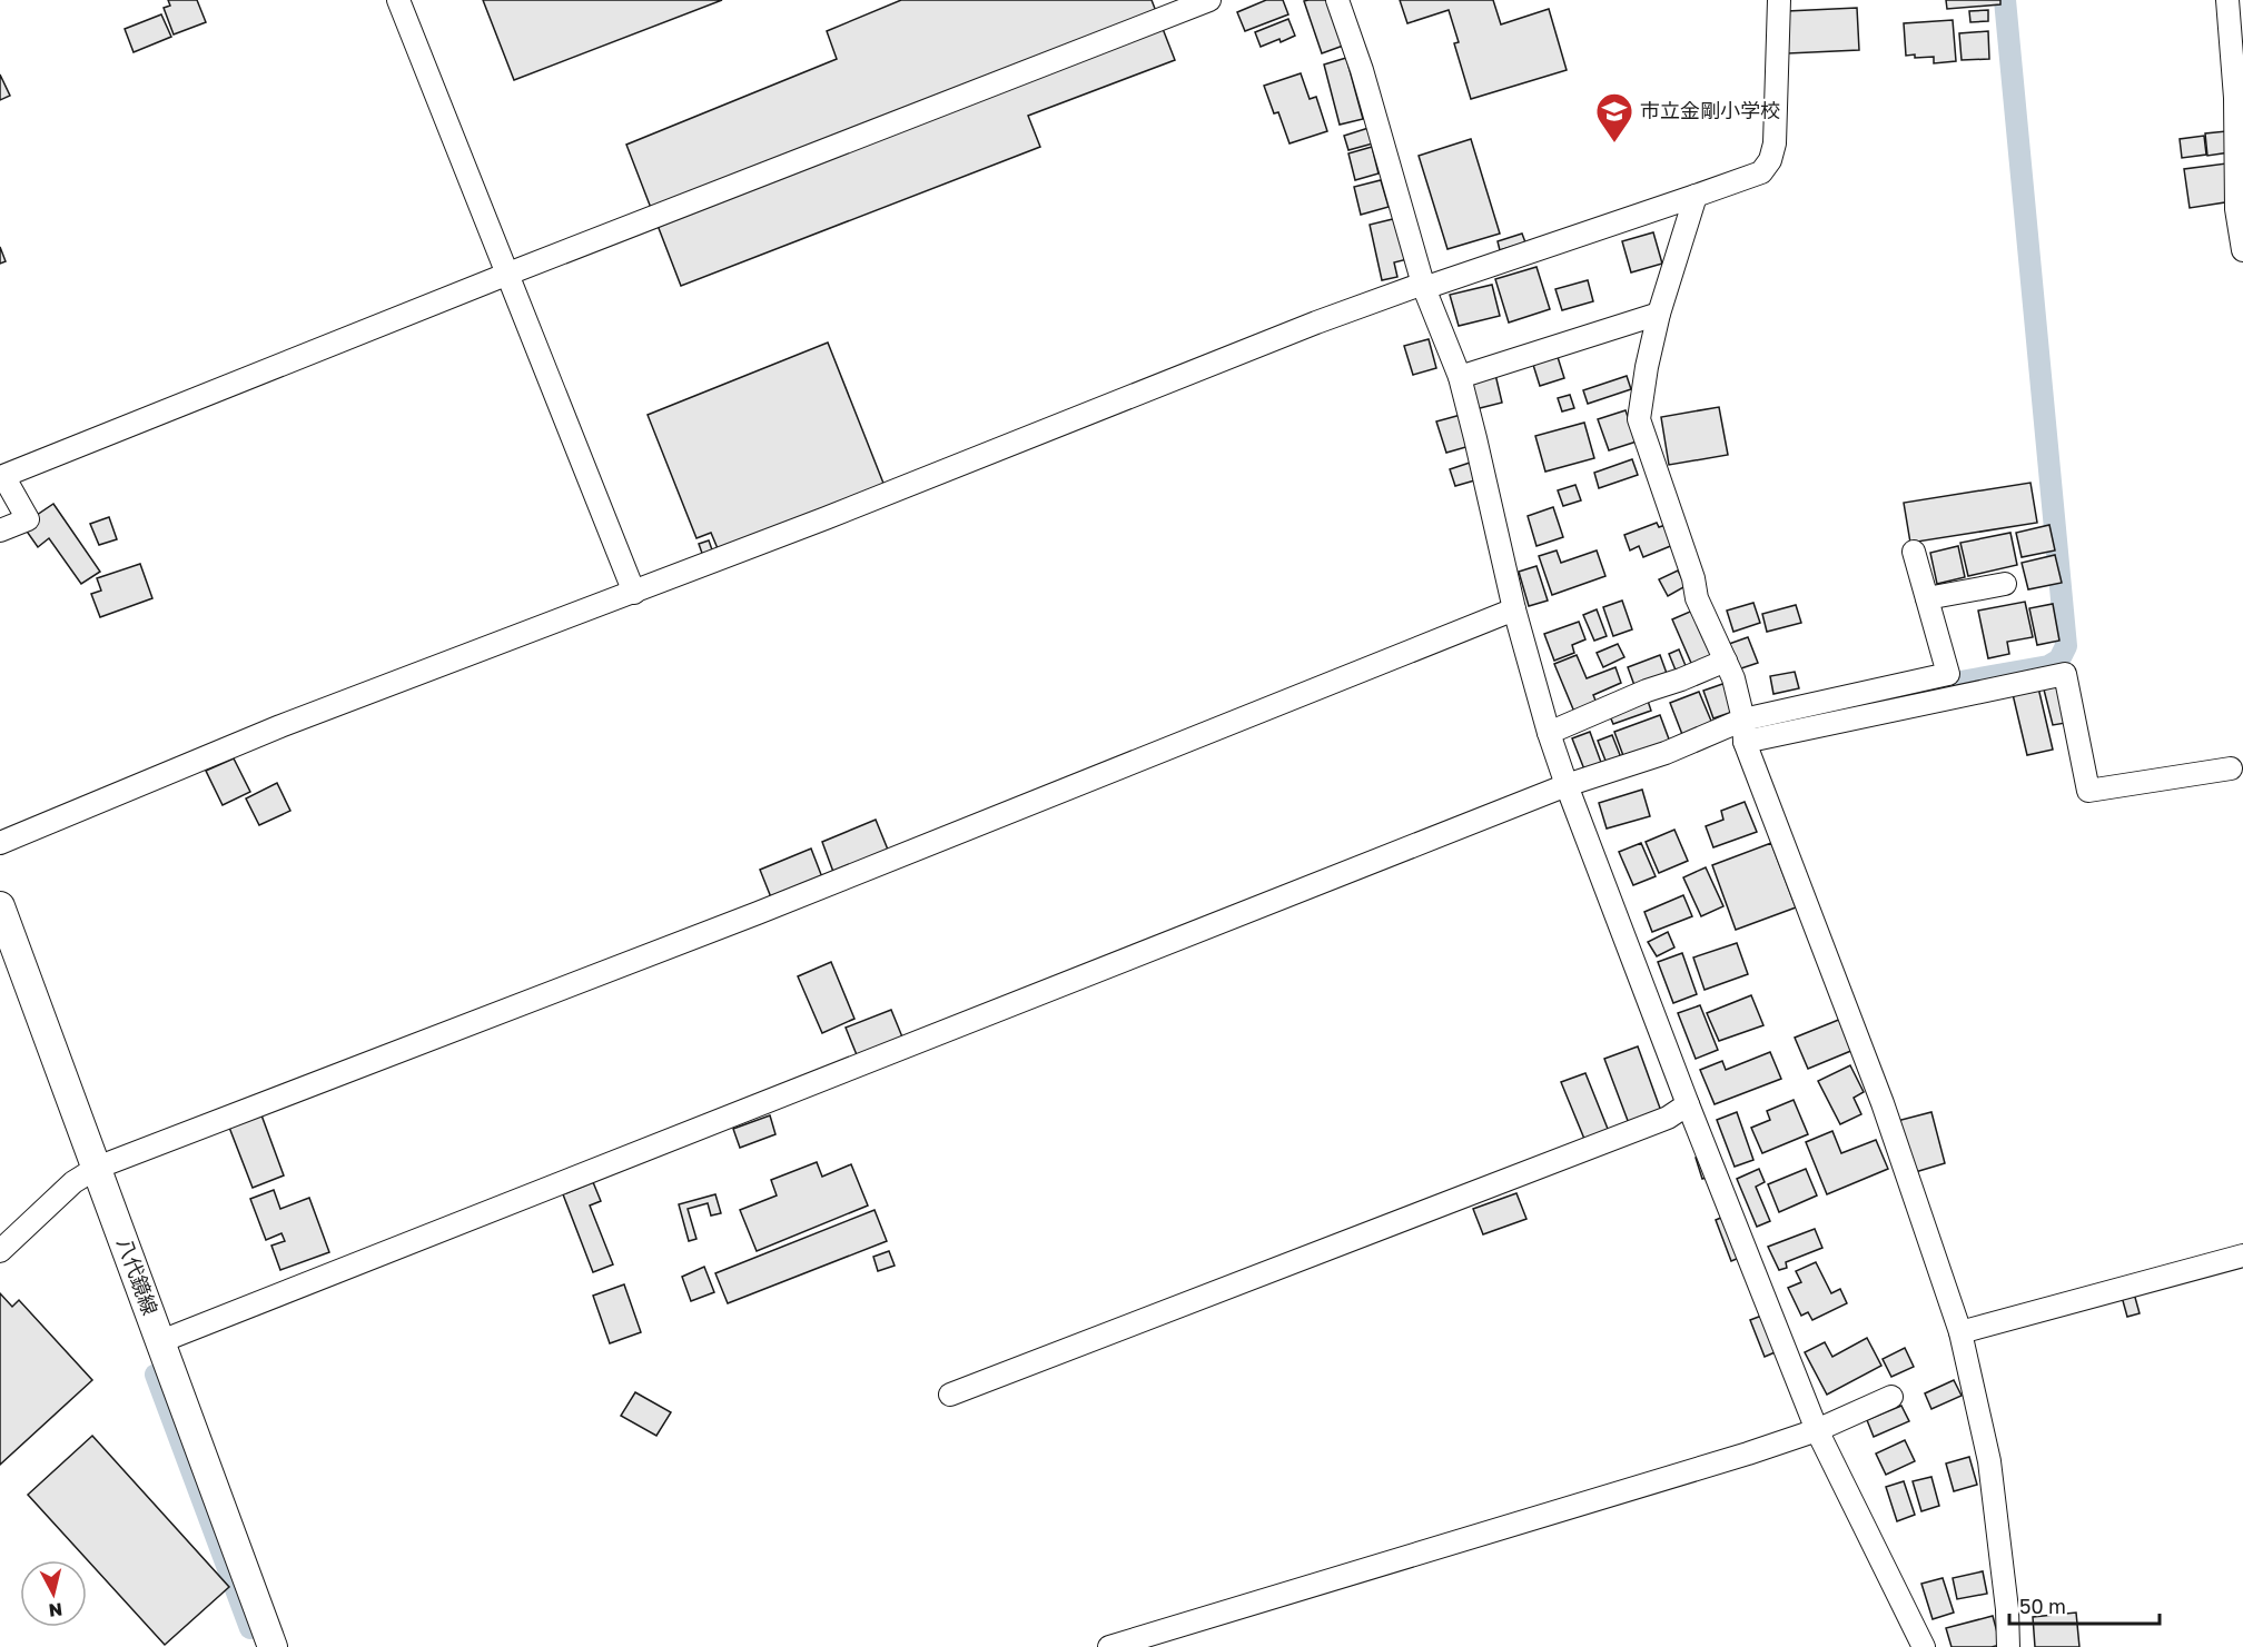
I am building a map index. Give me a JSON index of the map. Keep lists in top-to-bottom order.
{
  "streets": {
    "main road": ["八代鏡線"]
  },
  "places": {
    "school or university": ["市立金剛小学校"]
  },
  "scale_bar": "50 m",
  "north": "bottom"
}
